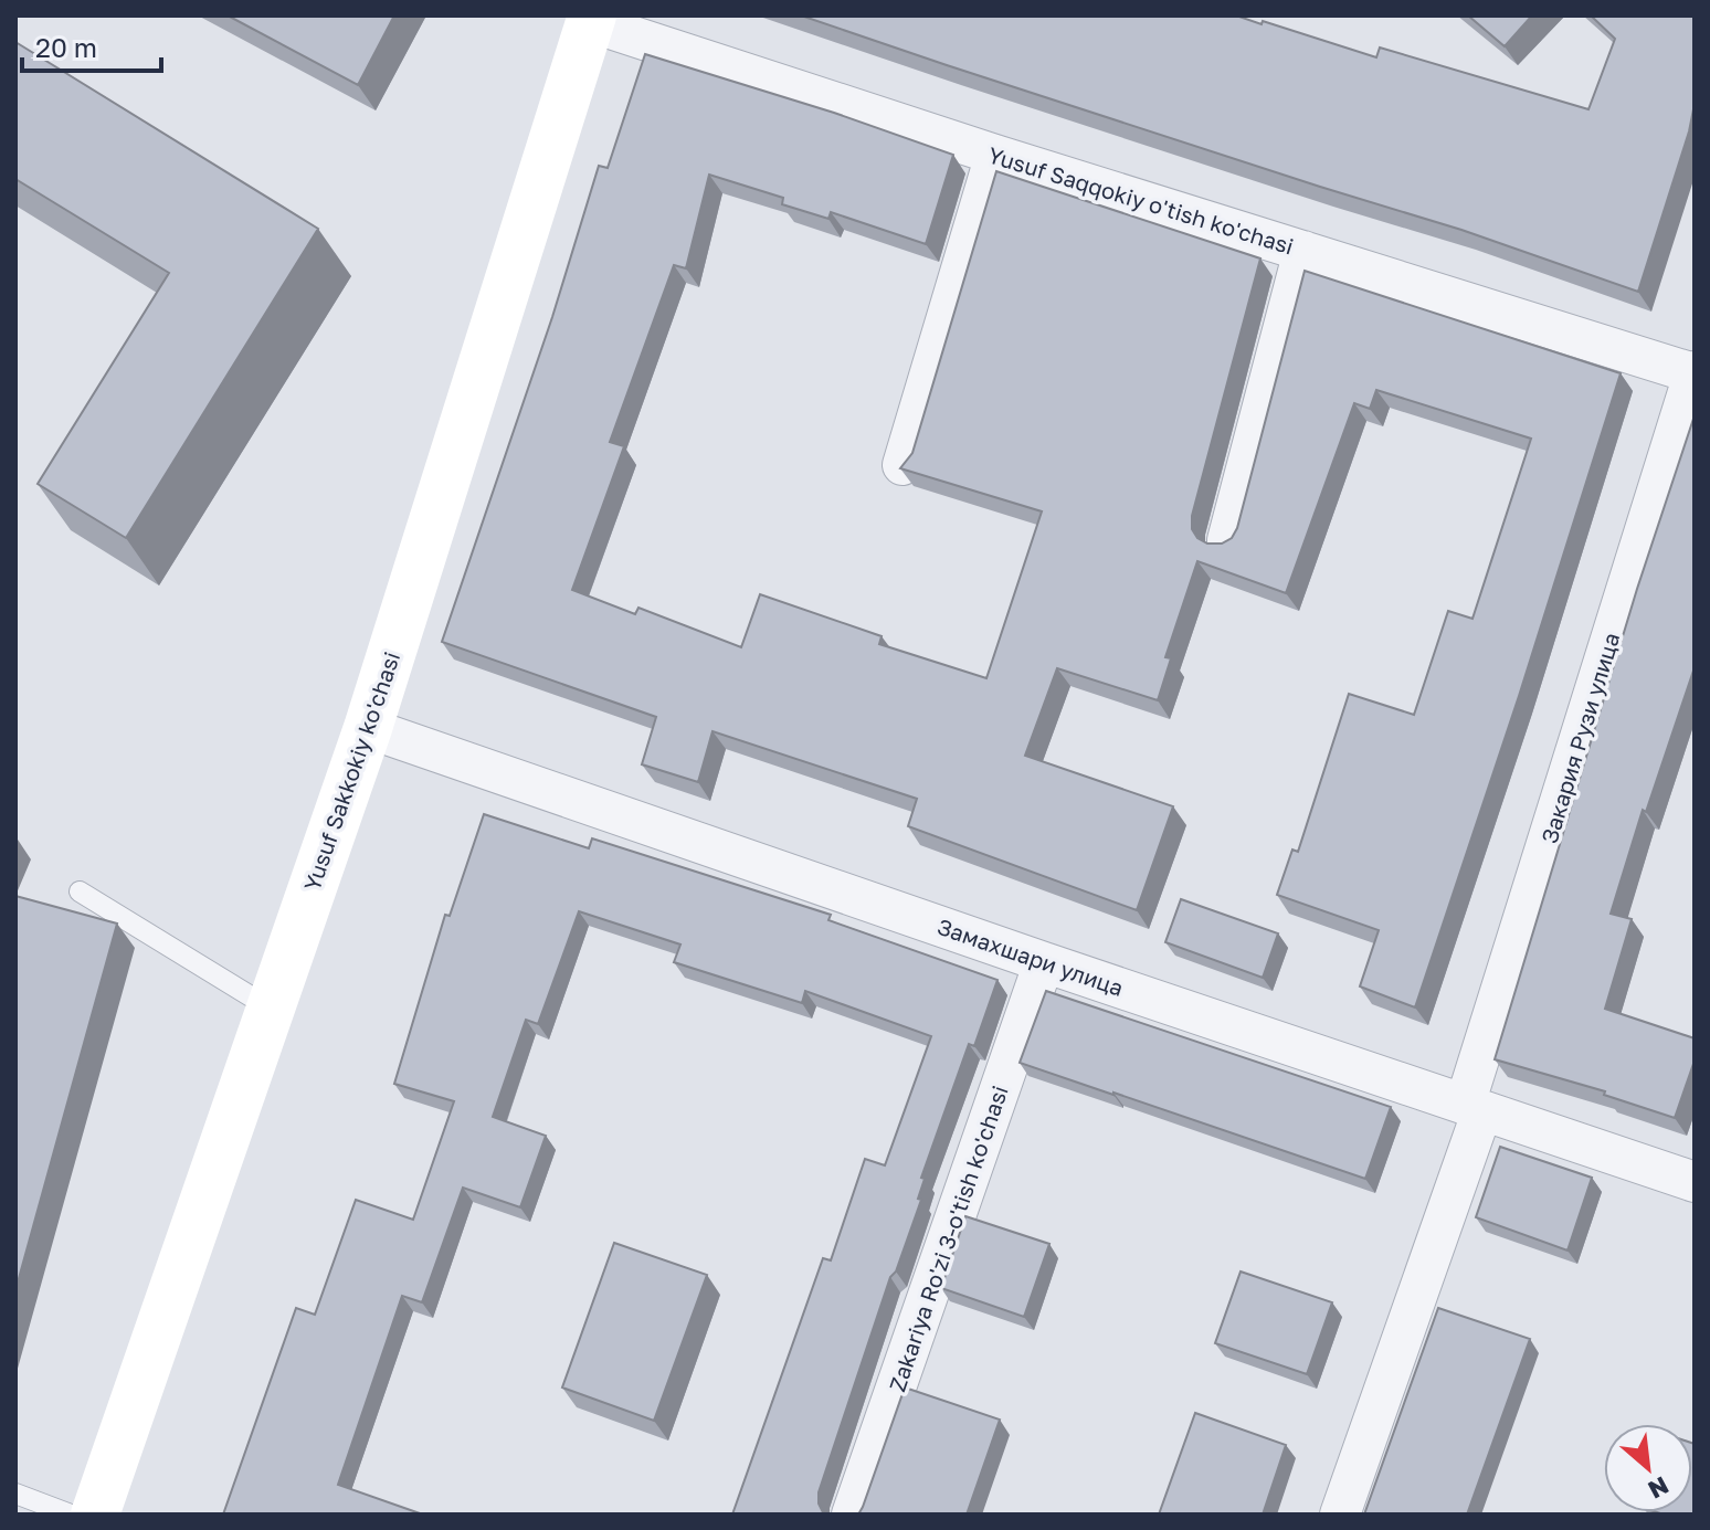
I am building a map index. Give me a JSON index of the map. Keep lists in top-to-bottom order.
{
  "streets": {
    "main road": ["Yusuf Sakkokiy ko'chasi"],
    "street": [
      "Yusuf Saqqokiy o'tish ko'chasi",
      "Закария Рузи улица",
      "Замахшари улица",
      "Zakariya Ro'zi 3-o'tish ko'chasi"
    ]
  },
  "crossings": [
    ["Yusuf Saqqokiy o'tish ko'chasi", "Закария Рузи улица"],
    ["Yusuf Saqqokiy o'tish ko'chasi", "Yusuf Sakkokiy ko'chasi"],
    ["Закария Рузи улица", "Замахшари улица"],
    ["Yusuf Sakkokiy ko'chasi", "Замахшари улица"],
    ["Замахшари улица", "Zakariya Ro'zi 3-o'tish ko'chasi"]
  ],
  "scale_bar": "20 m",
  "north": "bottom right"
}
